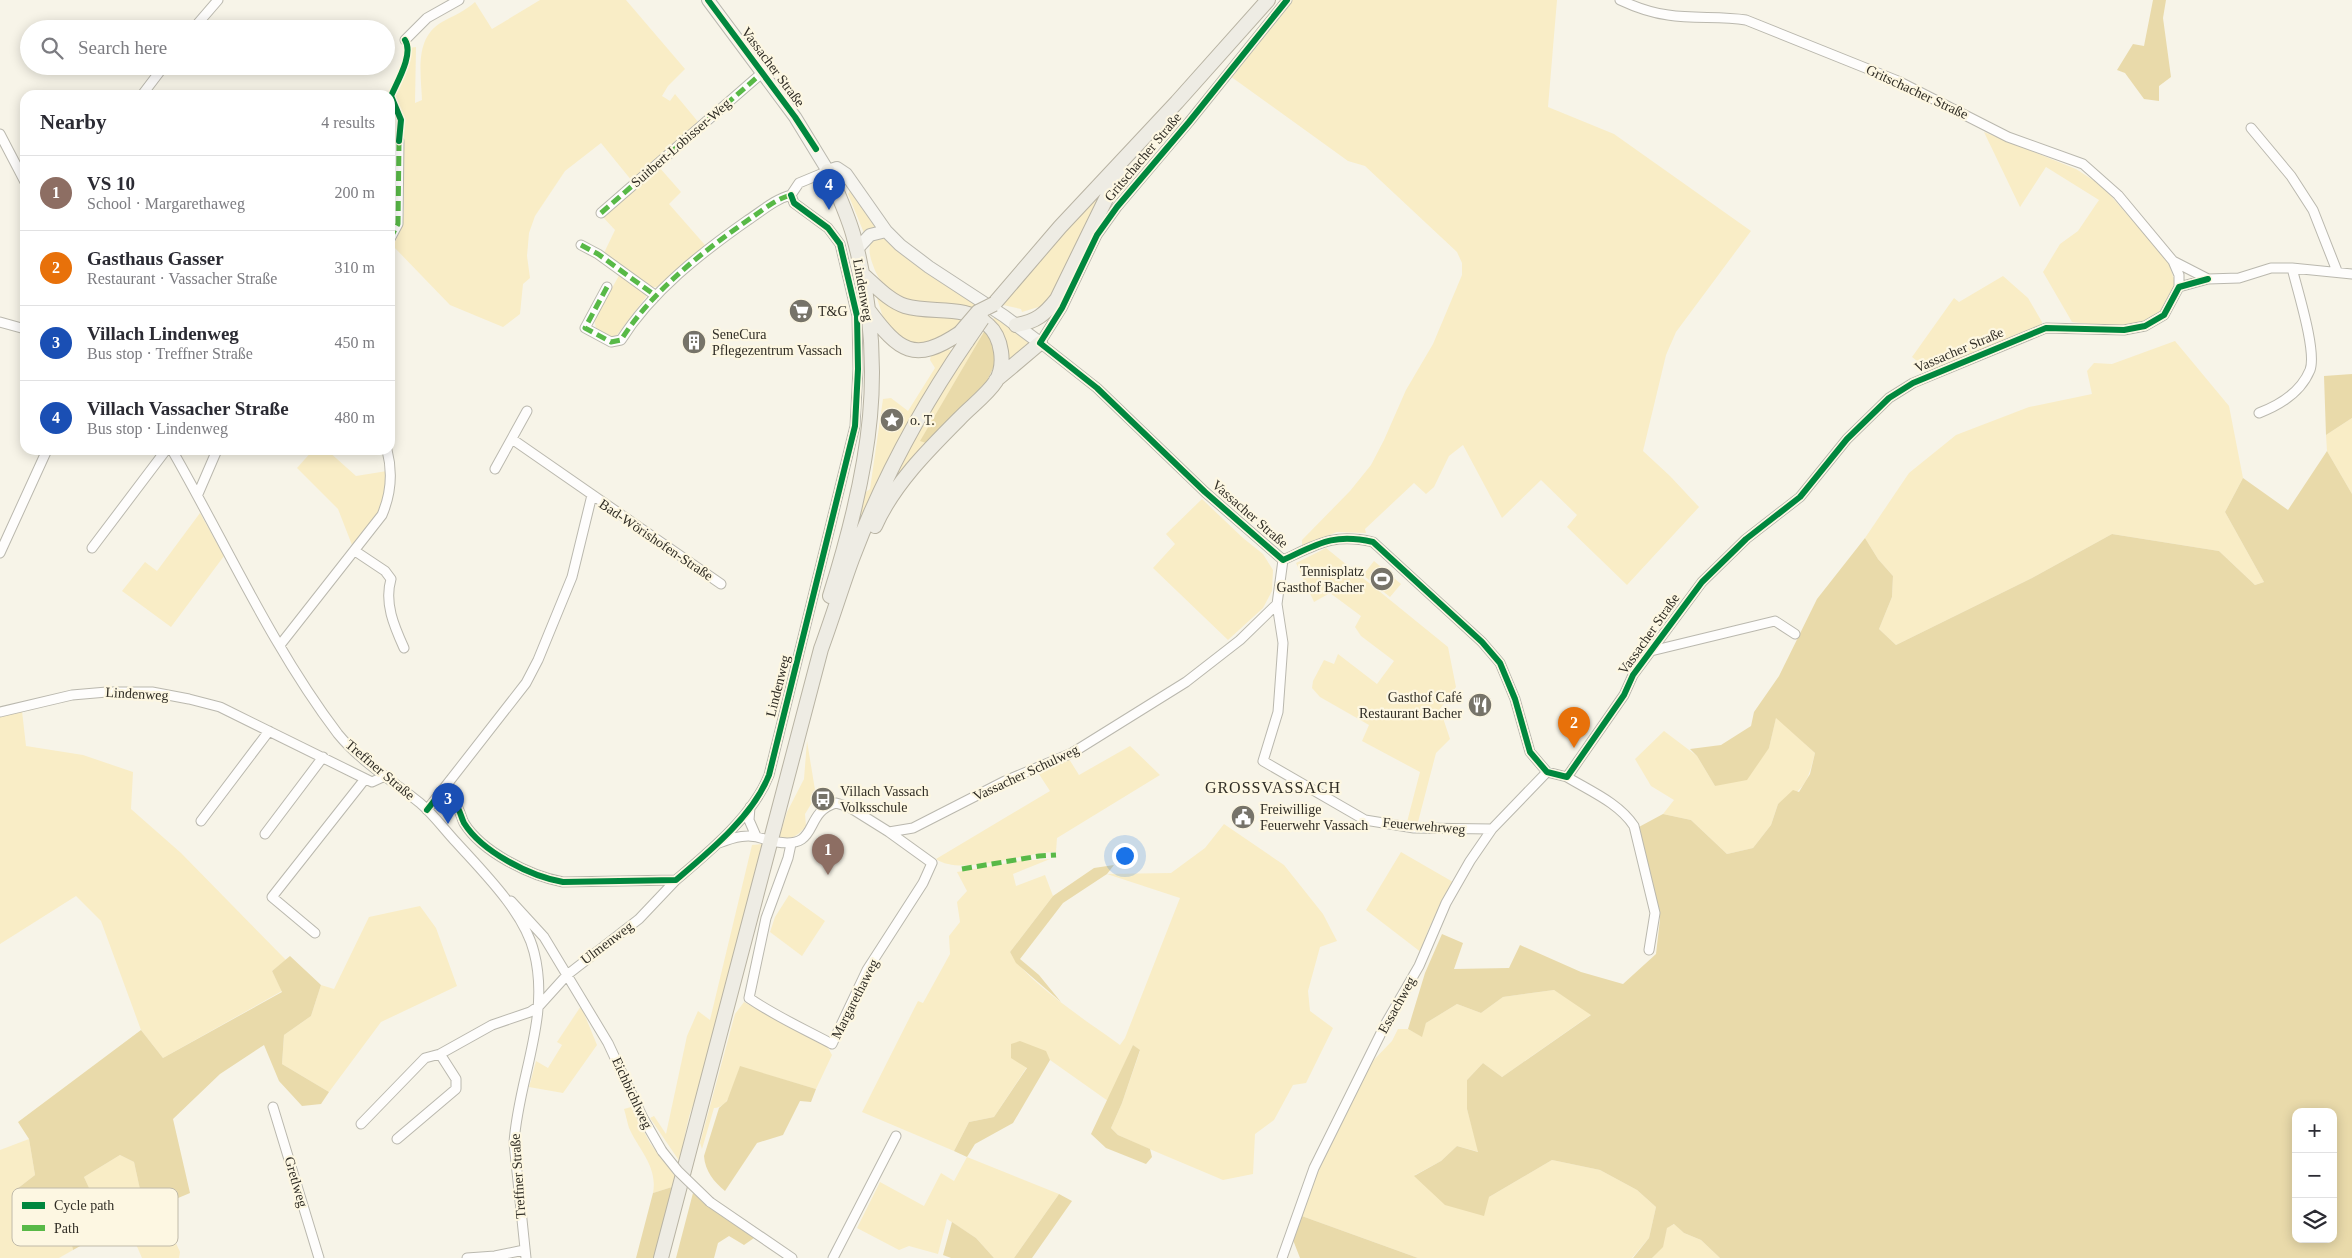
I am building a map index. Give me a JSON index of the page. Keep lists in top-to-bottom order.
{
  "streets": {
    "main road": ["Vassacher Straße"],
    "street": [
      "Gritschacher Straße",
      "Suitbert-Lobisser-Weg",
      "Lindenweg",
      "Bad-Wörishofen-Straße",
      "Treffner Straße",
      "Vassacher Schulweg",
      "Feuerwehrweg",
      "Ulmenweg",
      "Margarethaweg",
      "Essachweg",
      "Eichbichlweg",
      "Gretlweg"
    ]
  },
  "crossings": [
    ["Vassacher Straße", "Gritschacher Straße"],
    ["Vassacher Straße", "Suitbert-Lobisser-Weg"],
    ["Vassacher Straße", "Essachweg"],
    ["Lindenweg", "Ulmenweg"],
    ["Treffner Straße", "Ulmenweg"],
    ["Treffner Straße", "Eichbichlweg"],
    ["Vassacher Schulweg", "Feuerwehrweg"],
    ["Vassacher Schulweg", "Margarethaweg"],
    ["Feuerwehrweg", "Essachweg"],
    ["Ulmenweg", "Eichbichlweg"]
  ],
  "districts": ["GROSSVASSACH"],
  "places": {
    "supermarket": ["T&G"],
    "building": ["SeneCura Pflegezentrum Vassach"],
    "place": ["o. T."],
    "sports": ["Tennisplatz Gasthof Bacher"],
    "restaurant": ["Gasthof Café Restaurant Bacher"],
    "bus stop": ["Villach Vassach Volksschule"],
    "public building": ["Freiwillige Feuerwehr Vassach"]
  },
  "legend": ["Cycle path", "Path"],
  "page": {
    "search": "Search here",
    "heading": ["Nearby", "4 results"],
    "list": [
      {
        "mark": "1",
        "name": "VS 10",
        "note": "School · Margarethaweg",
        "value": "200 m"
      },
      {
        "mark": "2",
        "name": "Gasthaus Gasser",
        "note": "Restaurant · Vassacher Straße",
        "value": "310 m"
      },
      {
        "mark": "3",
        "name": "Villach Lindenweg",
        "note": "Bus stop · Treffner Straße",
        "value": "450 m"
      },
      {
        "mark": "4",
        "name": "Villach Vassacher Straße",
        "note": "Bus stop · Lindenweg",
        "value": "480 m"
      }
    ],
    "pins": [
      "4",
      "2",
      "3",
      "1"
    ],
    "map_buttons": ["+", "−"]
  }
}
